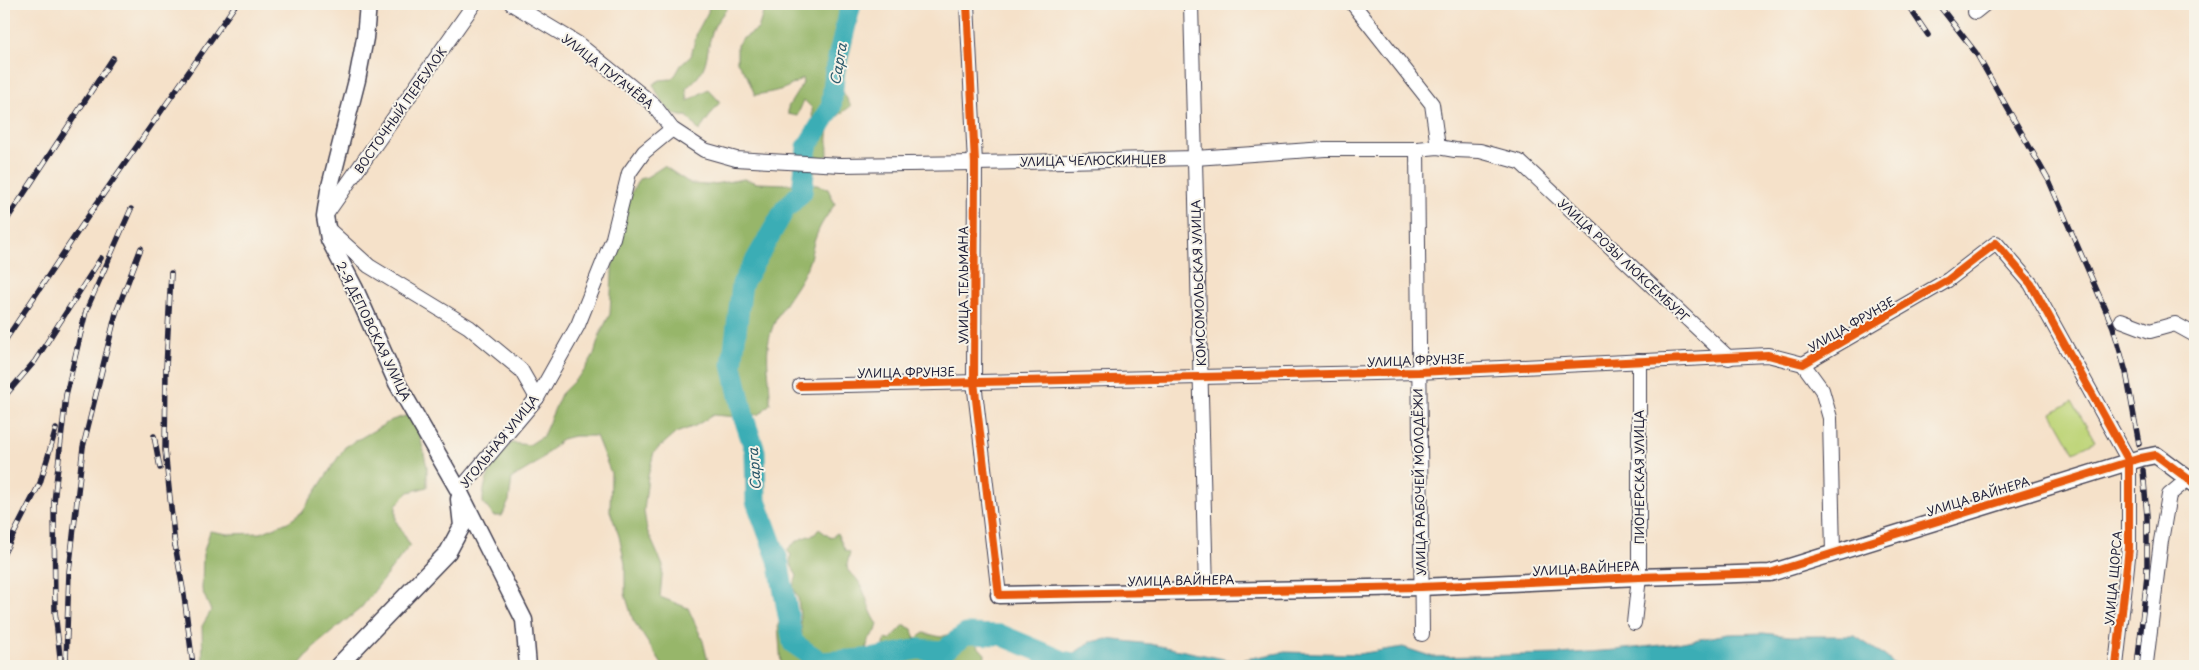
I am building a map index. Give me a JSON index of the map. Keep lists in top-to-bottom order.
{
  "streets": {
    "street": [
      "УЛИЦА ПУГАЧЁВА",
      "ВОСТОЧНЫЙ ПЕРЕУЛОК",
      "УЛИЦА ЧЕЛЮСКИНЦЕВ",
      "УЛИЦА РОЗЫ ЛЮКСЕМБУРГ",
      "КОМСОМОЛЬСКАЯ УЛИЦА",
      "УЛИЦА ТЕЛЬМАНА",
      "УЛИЦА ФРУНЗЕ",
      "2-Я ДЕПОВСКАЯ УЛИЦА",
      "УГОЛЬНАЯ УЛИЦА",
      "ПИОНЕРСКАЯ УЛИЦА",
      "УЛИЦА РАБОЧЕЙ МОЛОДЁЖИ",
      "УЛИЦА ВАЙНЕРА",
      "УЛИЦА ЩОРСА"
    ]
  },
  "crossings": [
    ["УЛИЦА ПУГАЧЁВА", "УЛИЦА ЧЕЛЮСКИНЦЕВ"],
    ["УЛИЦА ПУГАЧЁВА", "УГОЛЬНАЯ УЛИЦА"],
    ["ВОСТОЧНЫЙ ПЕРЕУЛОК", "2-Я ДЕПОВСКАЯ УЛИЦА"],
    ["УЛИЦА ЧЕЛЮСКИНЦЕВ", "УЛИЦА РОЗЫ ЛЮКСЕМБУРГ"],
    ["УЛИЦА ЧЕЛЮСКИНЦЕВ", "КОМСОМОЛЬСКАЯ УЛИЦА"],
    ["УЛИЦА ЧЕЛЮСКИНЦЕВ", "УЛИЦА ТЕЛЬМАНА"],
    ["УЛИЦА ЧЕЛЮСКИНЦЕВ", "УГОЛЬНАЯ УЛИЦА"],
    ["УЛИЦА ЧЕЛЮСКИНЦЕВ", "УЛИЦА РАБОЧЕЙ МОЛОДЁЖИ"],
    ["УЛИЦА РОЗЫ ЛЮКСЕМБУРГ", "УЛИЦА ФРУНЗЕ"],
    ["КОМСОМОЛЬСКАЯ УЛИЦА", "УЛИЦА ФРУНЗЕ"],
    ["КОМСОМОЛЬСКАЯ УЛИЦА", "УЛИЦА ВАЙНЕРА"],
    ["УЛИЦА ТЕЛЬМАНА", "УЛИЦА ФРУНЗЕ"],
    ["УЛИЦА ТЕЛЬМАНА", "УЛИЦА ВАЙНЕРА"],
    ["УЛИЦА ФРУНЗЕ", "ПИОНЕРСКАЯ УЛИЦА"],
    ["УЛИЦА ФРУНЗЕ", "УЛИЦА РАБОЧЕЙ МОЛОДЁЖИ"],
    ["УЛИЦА ФРУНЗЕ", "УЛИЦА ВАЙНЕРА"],
    ["УЛИЦА ФРУНЗЕ", "УЛИЦА ЩОРСА"],
    ["2-Я ДЕПОВСКАЯ УЛИЦА", "УГОЛЬНАЯ УЛИЦА"],
    ["ПИОНЕРСКАЯ УЛИЦА", "УЛИЦА ВАЙНЕРА"],
    ["УЛИЦА РАБОЧЕЙ МОЛОДЁЖИ", "УЛИЦА ВАЙНЕРА"],
    ["УЛИЦА ВАЙНЕРА", "УЛИЦА ЩОРСА"]
  ],
  "water": ["Сарга"]
}
